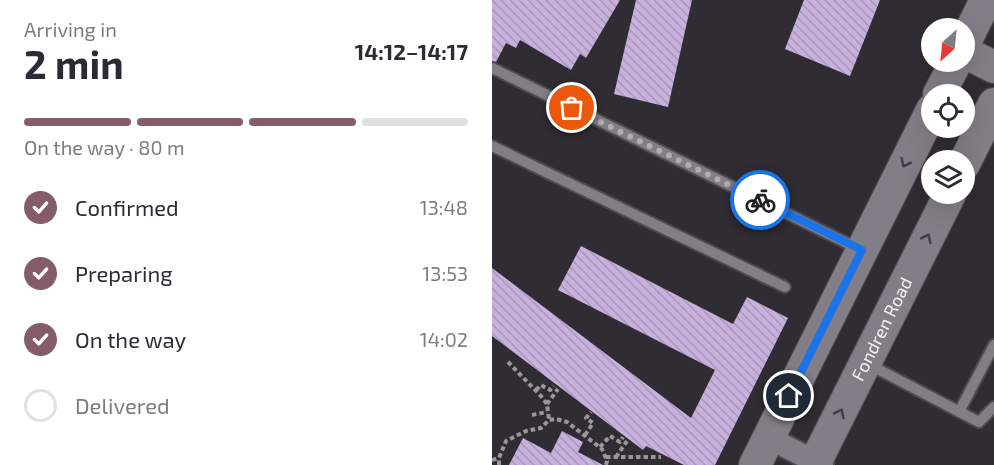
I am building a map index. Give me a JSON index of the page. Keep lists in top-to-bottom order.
{
  "streets": {
    "main road": ["Fondren Road"]
  },
  "north": "bottom left",
  "page": {
    "heading": ["2 min", "Arriving in", "14:12–14:17"],
    "bar": "On the way · 80 m",
    "list": [
      ["Confirmed", "13:48"],
      ["Preparing", "13:53"],
      ["On the way", "14:02"],
      "Delivered"
    ]
  }
}
